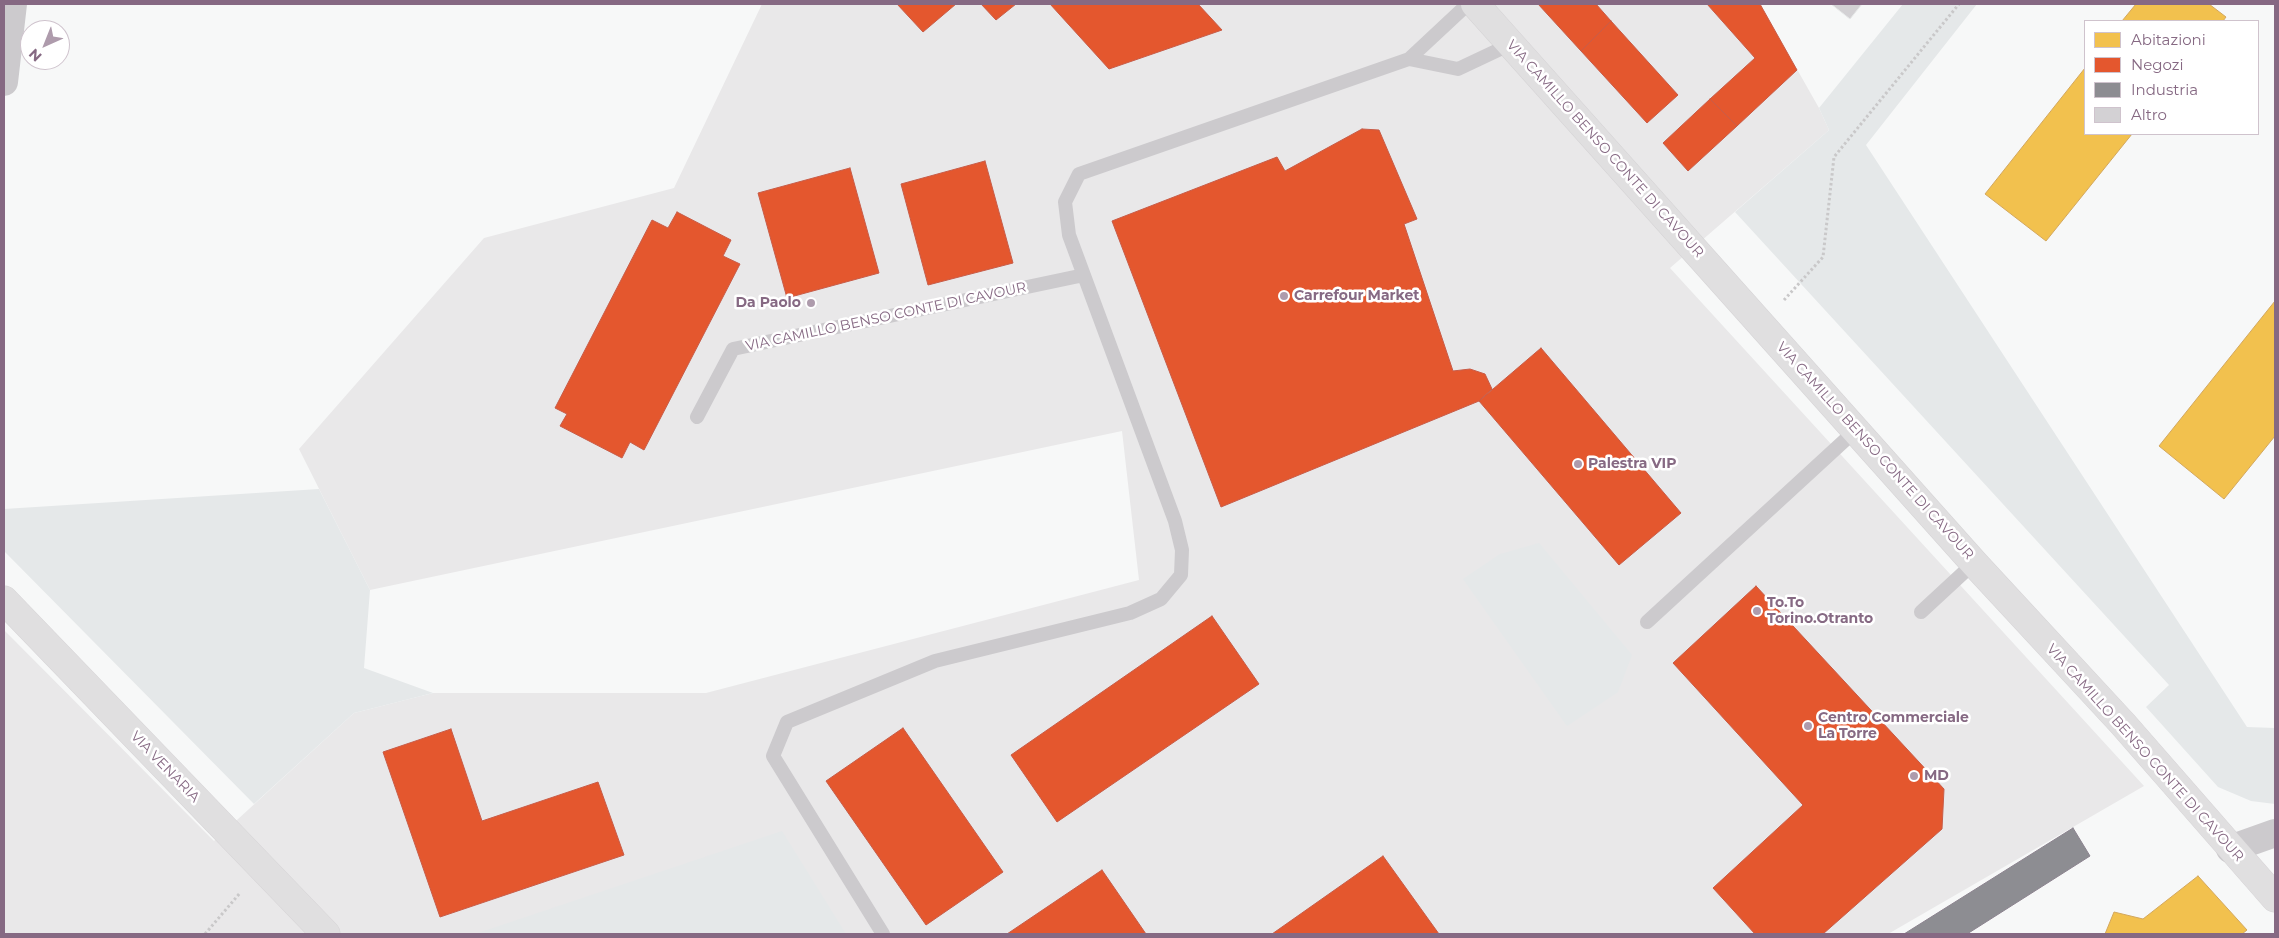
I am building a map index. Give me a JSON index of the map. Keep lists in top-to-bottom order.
{
  "streets": {
    "street": ["VIA CAMILLO BENSO CONTE DI CAVOUR", "VIA VENARIA"]
  },
  "places": [
    "Carrefour Market",
    "Da Paolo",
    "Palestra VIP",
    "To.To Torino.Otranto",
    "Centro Commerciale La Torre",
    "MD"
  ],
  "legend": [
    "Abitazioni",
    "Negozi",
    "Industria",
    "Altro"
  ],
  "north": "bottom left"
}
